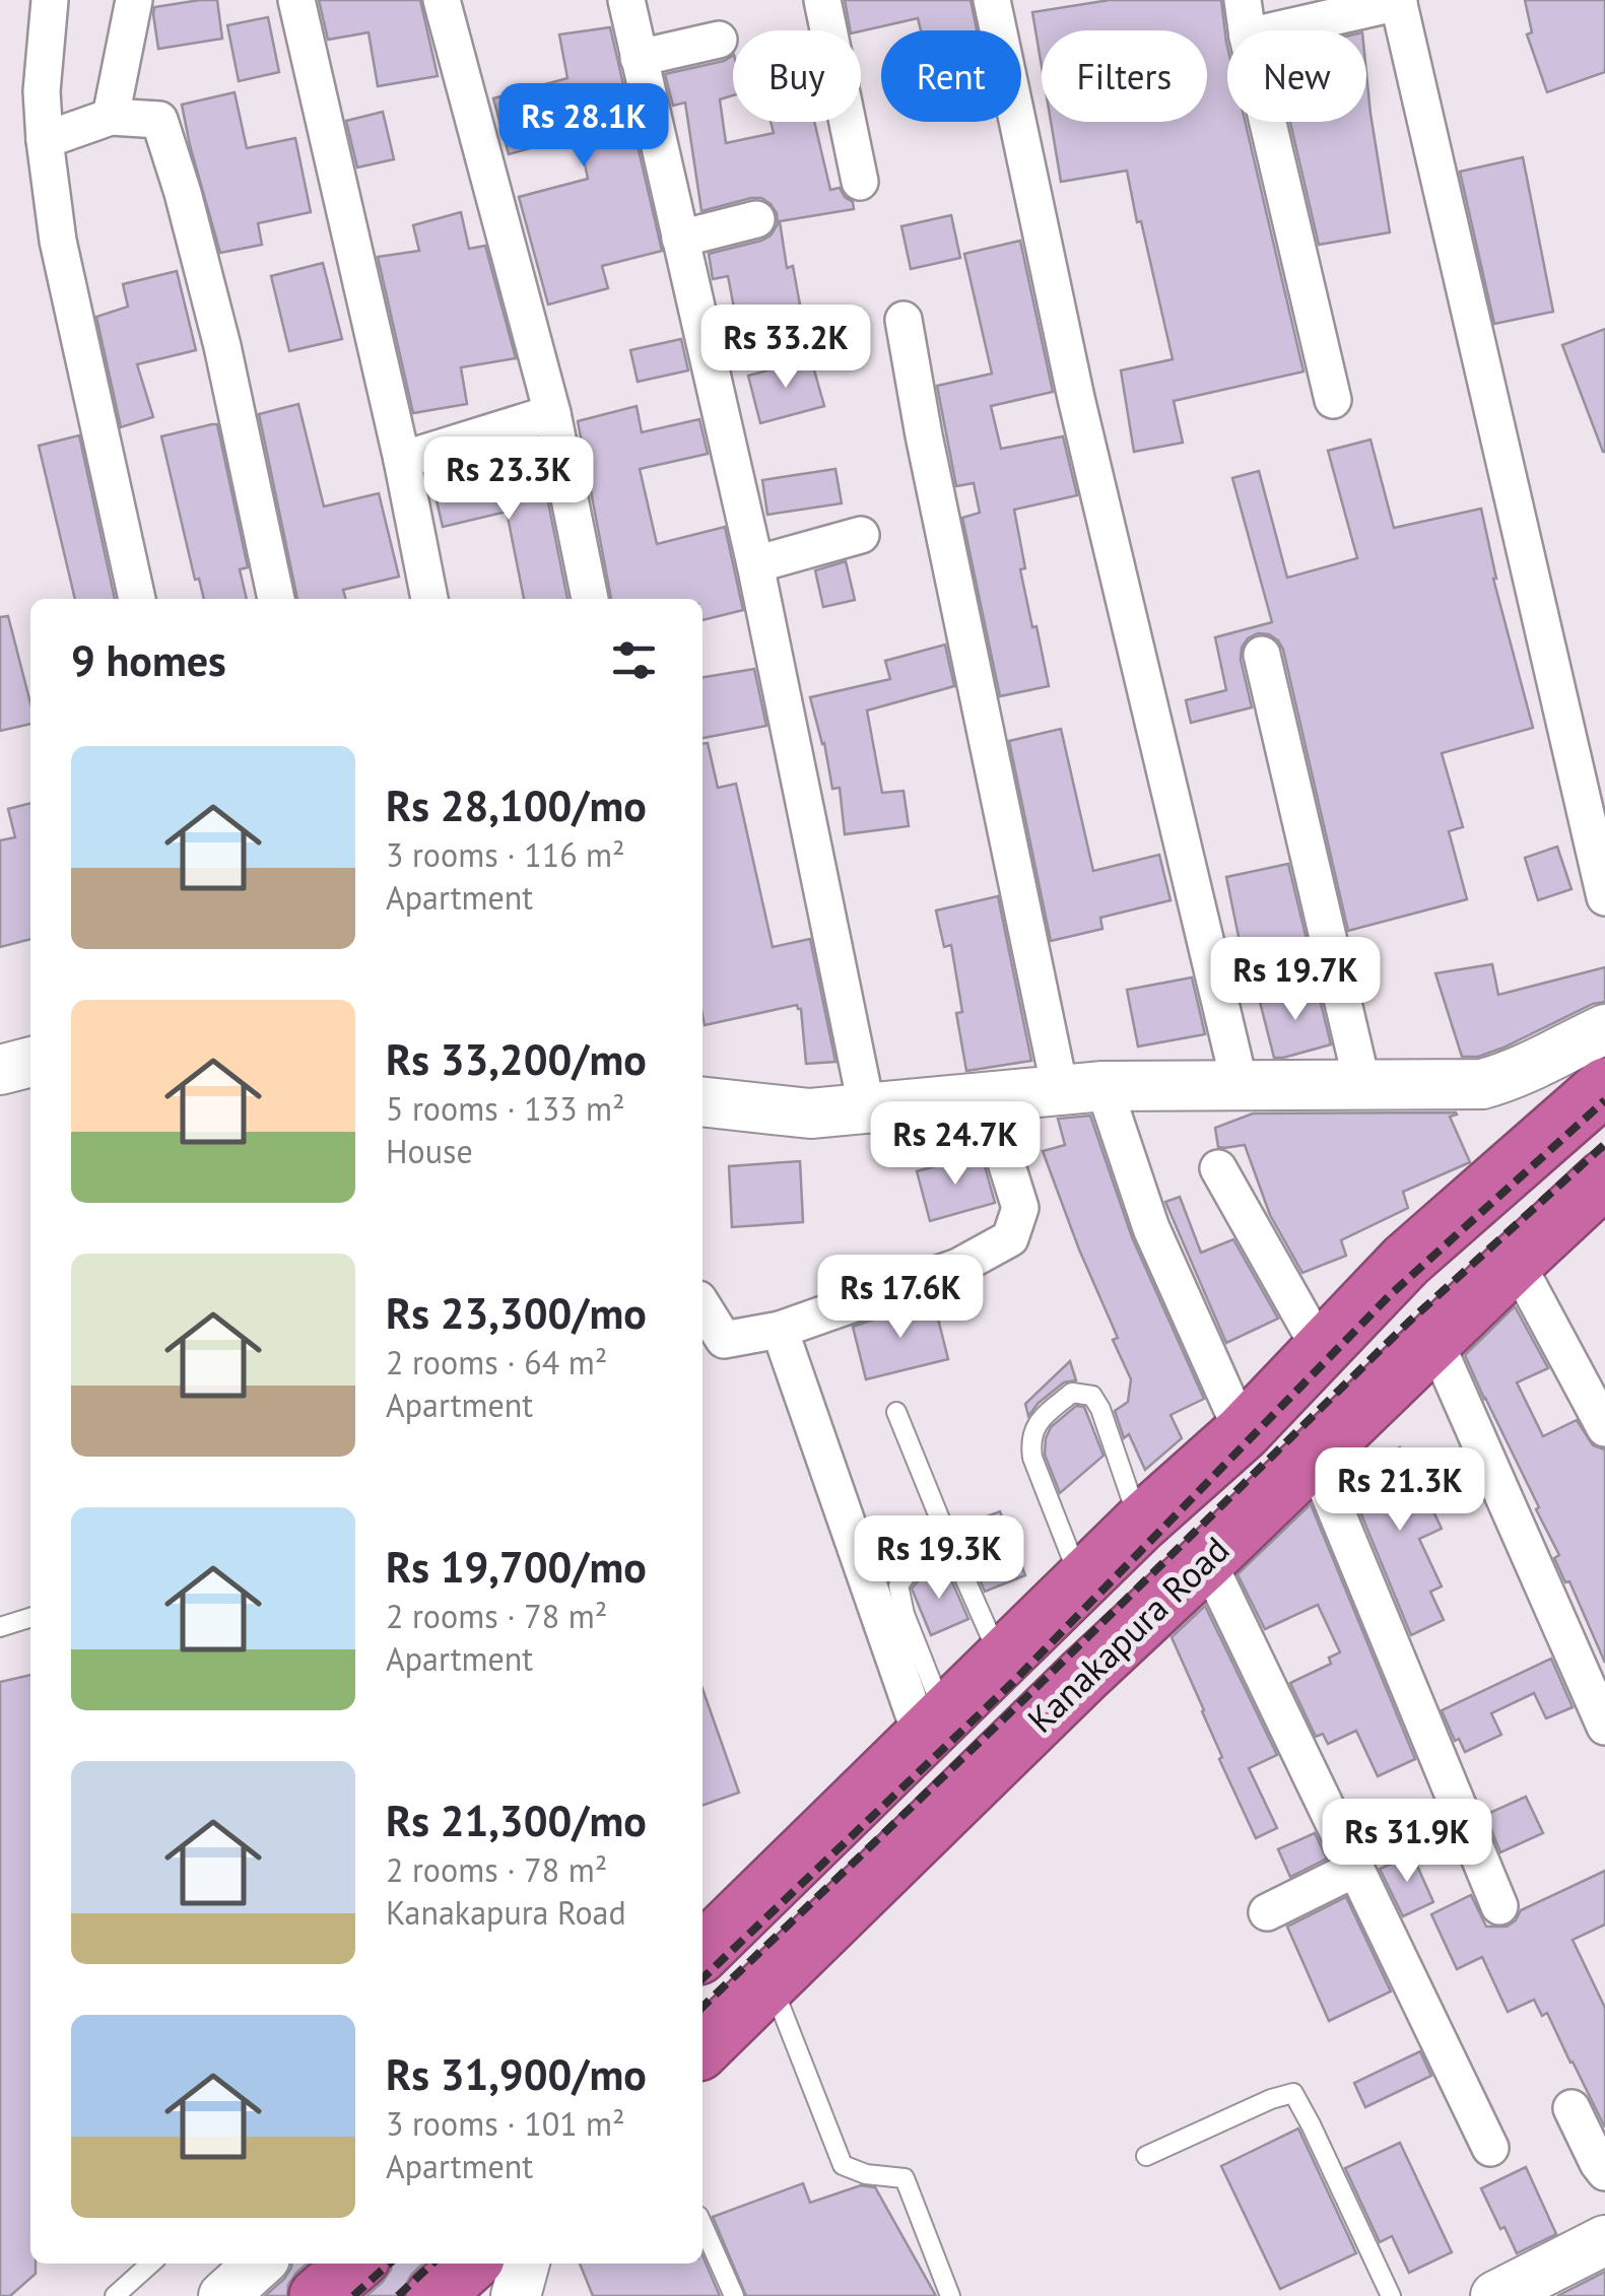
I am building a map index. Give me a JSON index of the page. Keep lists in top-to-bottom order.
{
  "streets": {
    "highway": ["Kanakapura Road"]
  },
  "page": {
    "chip": [
      "Buy",
      "Rent",
      "Filters",
      "New"
    ],
    "price": [
      "Rs 28.1K",
      "Rs 33.2K",
      "Rs 23.3K",
      "Rs 19.7K",
      "Rs 24.7K",
      "Rs 17.6K",
      "Rs 21.3K",
      "Rs 19.3K",
      "Rs 31.9K"
    ],
    "heading": "9 homes",
    "list": [
      {
        "name": "Rs 28,100/mo",
        "note": "3 rooms · 116 m² · Apartment"
      },
      {
        "name": "Rs 33,200/mo",
        "note": "5 rooms · 133 m² · House"
      },
      {
        "name": "Rs 23,300/mo",
        "note": "2 rooms · 64 m² · Apartment"
      },
      {
        "name": "Rs 19,700/mo",
        "note": "2 rooms · 78 m² · Apartment"
      },
      {
        "name": "Rs 21,300/mo",
        "note": "2 rooms · 78 m² · Kanakapura Road"
      },
      {
        "name": "Rs 31,900/mo",
        "note": "3 rooms · 101 m² · Apartment"
      }
    ]
  }
}
